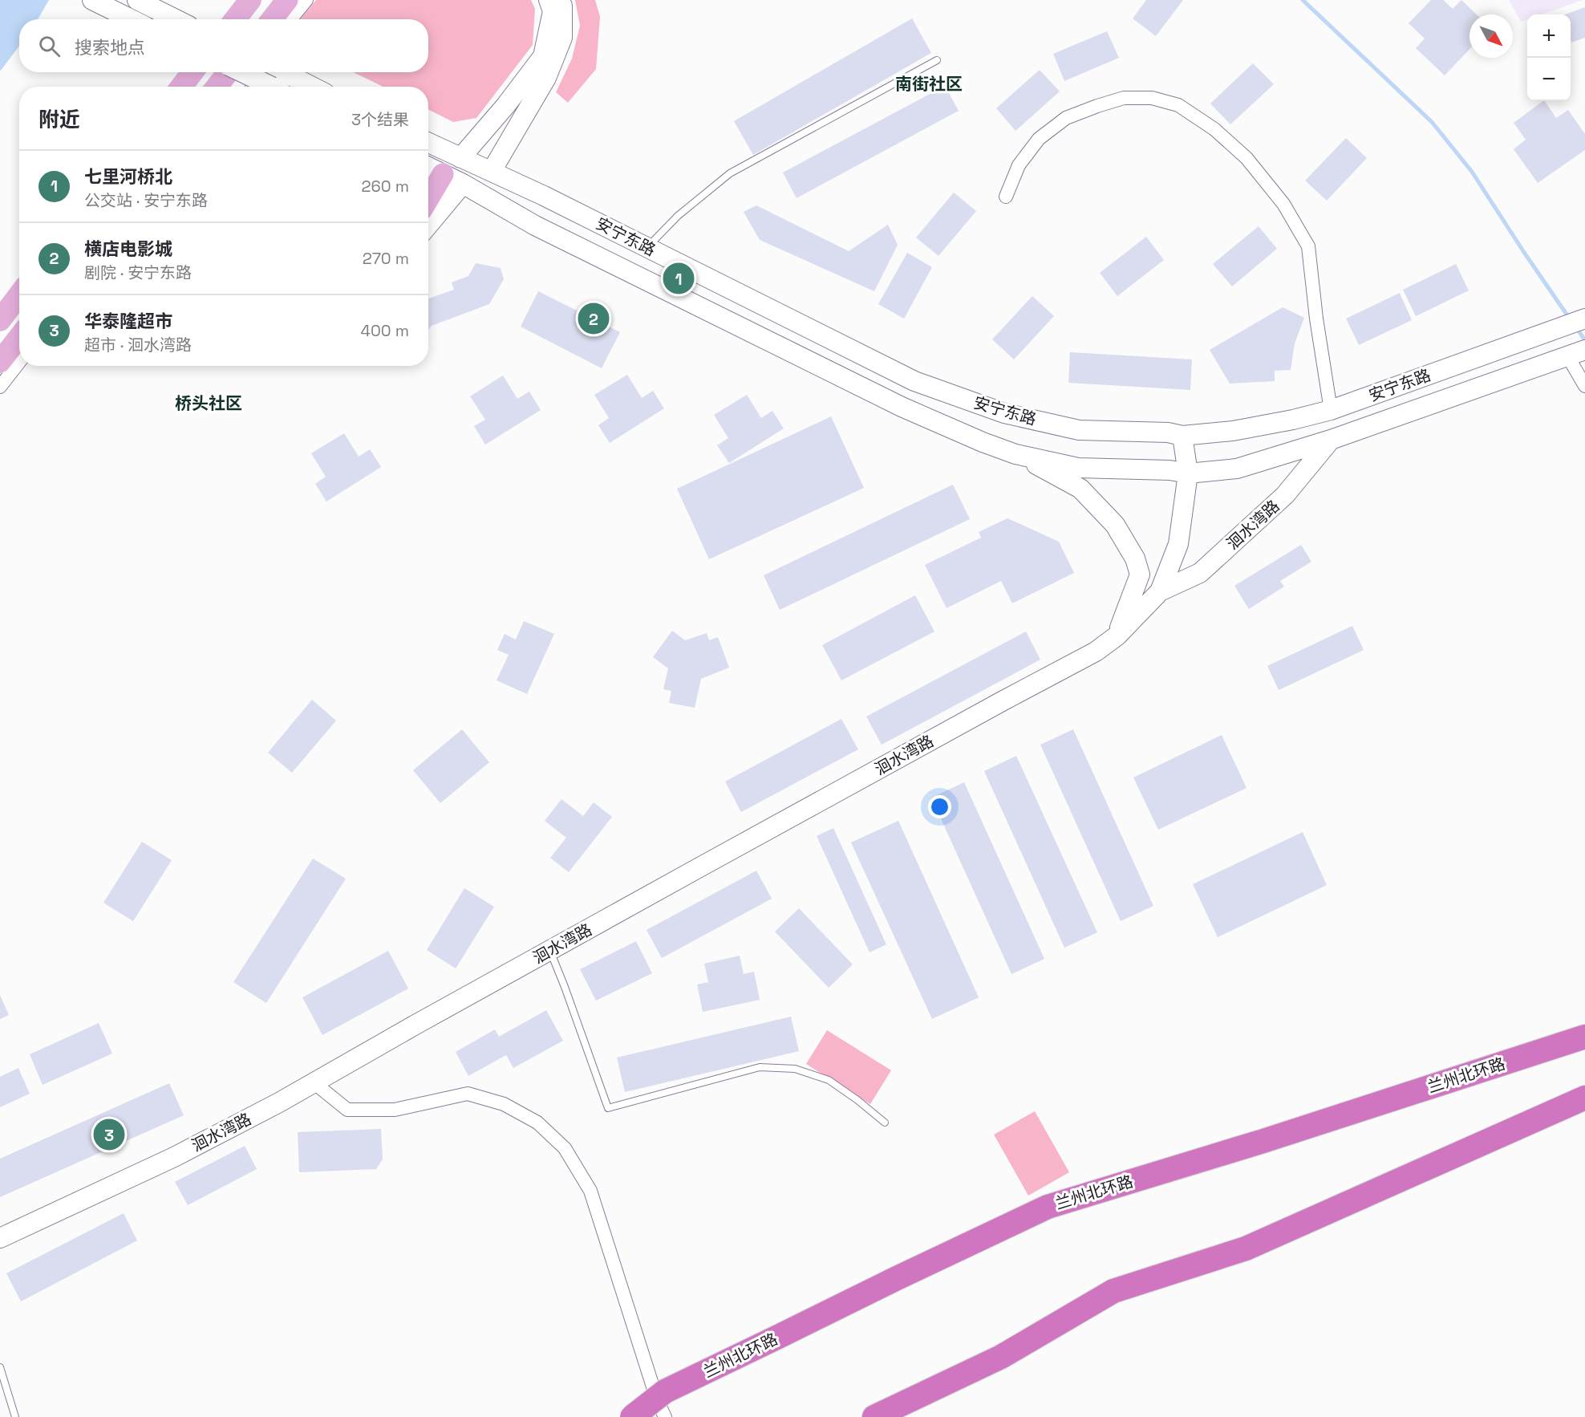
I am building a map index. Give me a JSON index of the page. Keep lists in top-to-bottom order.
{
  "streets": {
    "highway": ["兰州北环路"],
    "main road": ["安宁东路", "洄水湾路"]
  },
  "crossings": [
    ["安宁东路", "洄水湾路"]
  ],
  "districts": ["南街社区", "桥头社区"],
  "north": "bottom right",
  "page": {
    "map_buttons": ["+", "−"],
    "search": "搜索地点",
    "heading": ["附近", "3个结果"],
    "list": [
      {
        "mark": "1",
        "name": "七里河桥北",
        "note": "公交站 · 安宁东路",
        "value": "260 m"
      },
      {
        "mark": "2",
        "name": "横店电影城",
        "note": "剧院 · 安宁东路",
        "value": "270 m"
      },
      {
        "mark": "3",
        "name": "华泰隆超市",
        "note": "超市 · 洄水湾路",
        "value": "400 m"
      }
    ],
    "pins": ["1", "2", "3"]
  }
}
